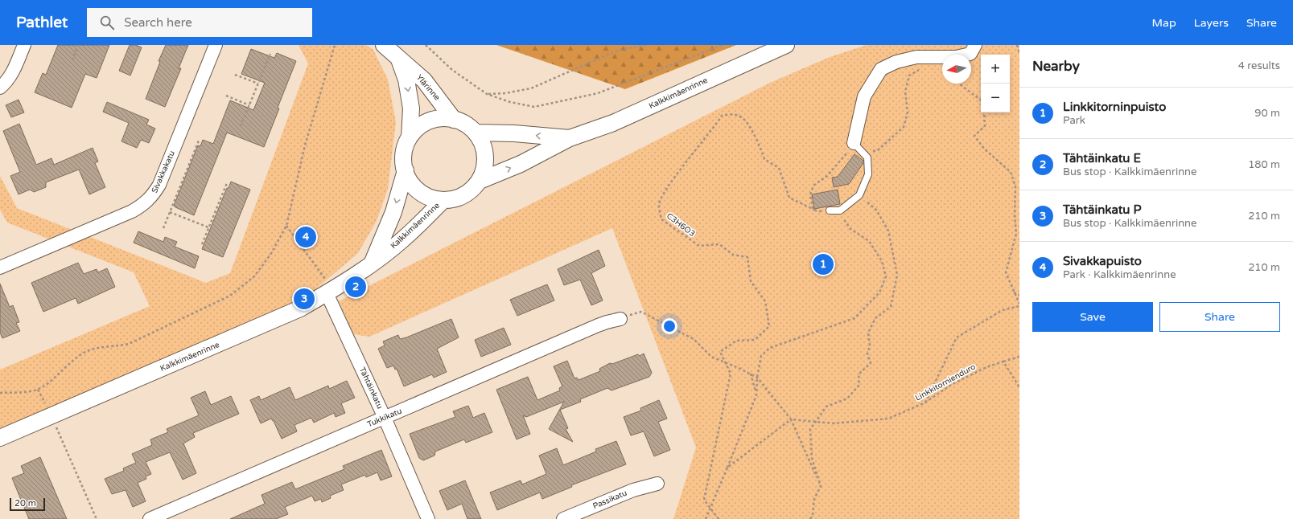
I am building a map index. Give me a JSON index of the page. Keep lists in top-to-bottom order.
{
  "streets": {
    "street": [
      "Ylärinne",
      "Kalkkimäenrinne",
      "Sivakkakatu",
      "Tähtäinkatu",
      "Tukkikatu",
      "Passikatu"
    ],
    "path": ["C3H6O3", "Linkkitornienduro"]
  },
  "crossings": [
    ["Ylärinne", "Kalkkimäenrinne"],
    ["Kalkkimäenrinne", "Tähtäinkatu"],
    ["Tähtäinkatu", "Tukkikatu"]
  ],
  "one_way": ["Ylärinne"],
  "scale_bar": "20 m",
  "north": "left",
  "page": {
    "header": "Pathlet",
    "search": "Search here",
    "nav": ["Map", "Layers", "Share"],
    "heading": ["Nearby", "4 results"],
    "map_buttons": ["+", "−"],
    "list": [
      {
        "mark": "1",
        "name": "Linkkitorninpuisto",
        "note": "Park",
        "value": "90 m"
      },
      {
        "mark": "2",
        "name": "Tähtäinkatu E",
        "note": "Bus stop · Kalkkimäenrinne",
        "value": "180 m"
      },
      {
        "mark": "3",
        "name": "Tähtäinkatu P",
        "note": "Bus stop · Kalkkimäenrinne",
        "value": "210 m"
      },
      {
        "mark": "4",
        "name": "Sivakkapuisto",
        "note": "Park · Kalkkimäenrinne",
        "value": "210 m"
      }
    ],
    "pins": [
      "4",
      "1",
      "2",
      "3"
    ],
    "buttons": ["Save", "Share"],
    "scale": "20 m"
  }
}
